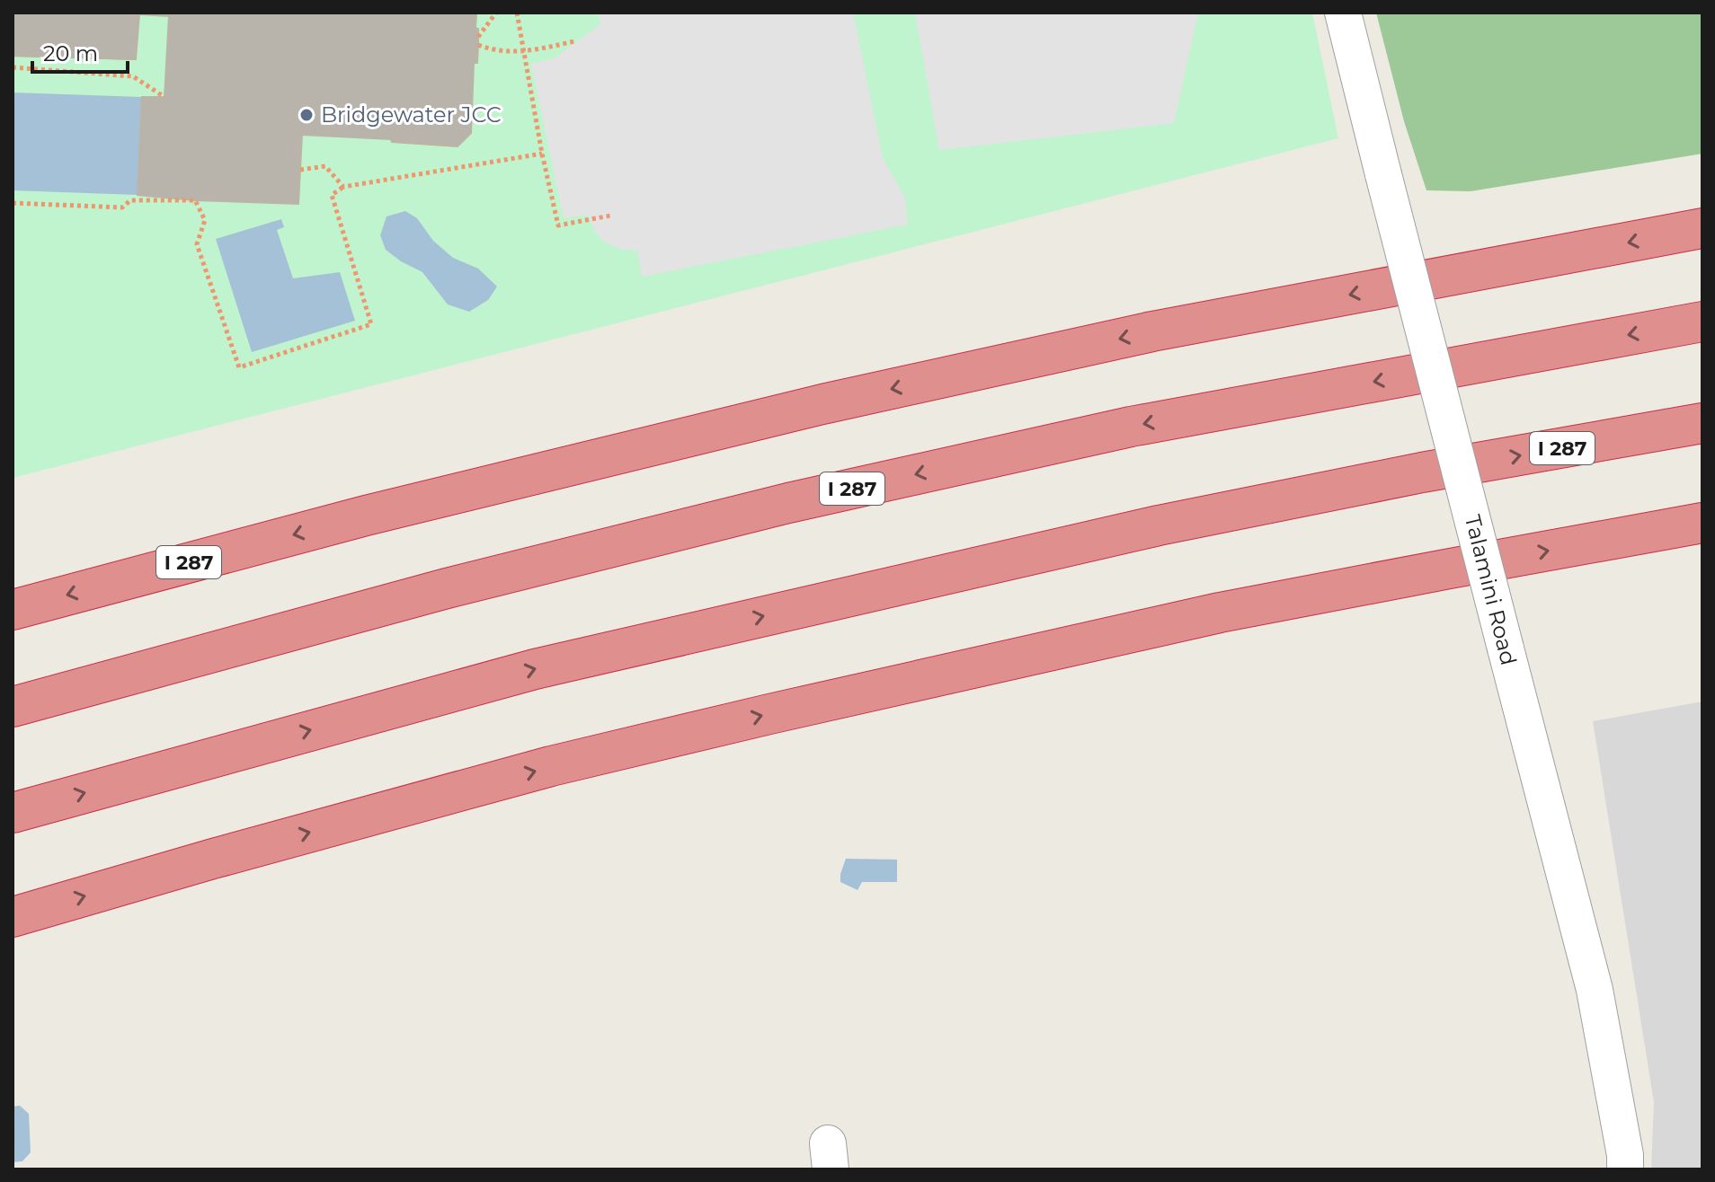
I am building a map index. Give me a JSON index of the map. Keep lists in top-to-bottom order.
{
  "streets": {
    "highway": ["I 287"],
    "street": ["Talamini Road"]
  },
  "places": ["Bridgewater JCC"],
  "scale_bar": "20 m"
}
